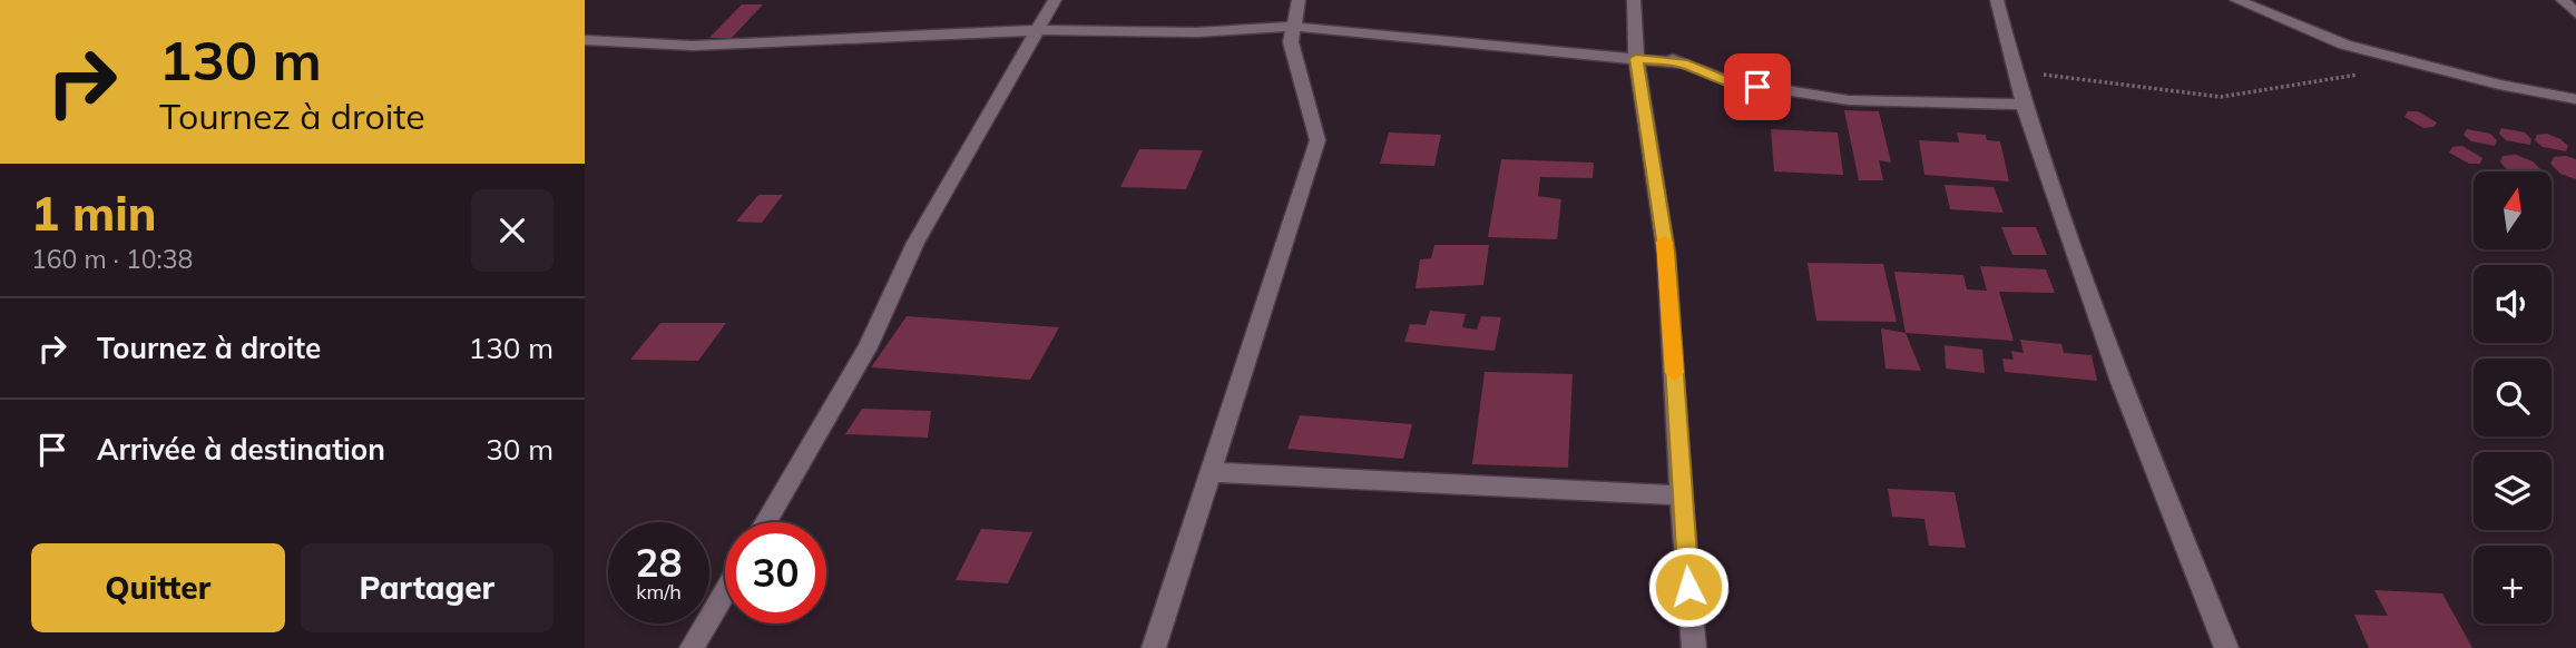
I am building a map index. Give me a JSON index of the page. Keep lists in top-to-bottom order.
{
  "north": "top",
  "page": {
    "turn": ["130 m", "Tournez à droite"],
    "heading": ["1 min", "160 m · 10:38"],
    "map_buttons": "+",
    "list": [
      {
        "name": "Tournez à droite",
        "value": "130 m"
      },
      {
        "name": "Arrivée à destination",
        "value": "30 m"
      }
    ],
    "speed": "28 km/h",
    "limit": "30",
    "buttons": ["Quitter", "Partager"]
  }
}
